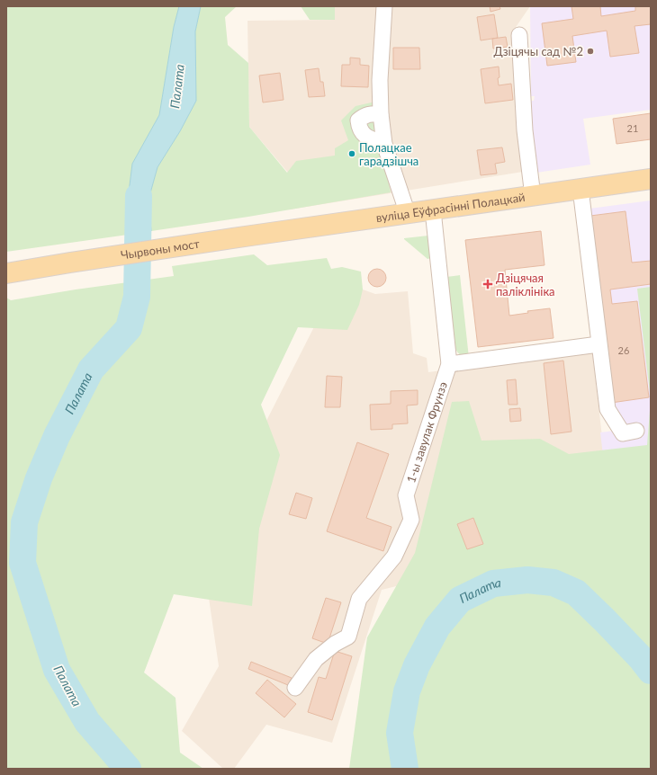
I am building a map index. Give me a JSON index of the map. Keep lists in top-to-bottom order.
{
  "streets": {
    "main road": ["вуліца Еўфрасінні Полацкай", "Чырвоны мост"],
    "street": ["1-ы завулак Фрунзэ"]
  },
  "crossings": [
    ["вуліца Еўфрасінні Полацкай", "Чырвоны мост"],
    ["вуліца Еўфрасінні Полацкай", "1-ы завулак Фрунзэ"]
  ],
  "water": ["Палата"],
  "places": {
    "other": ["Дзіцячы сад №2", "Полацкае гарадзішча"],
    "health": ["Дзіцячая паліклініка"]
  },
  "house_numbers": ["21", "26"]
}
